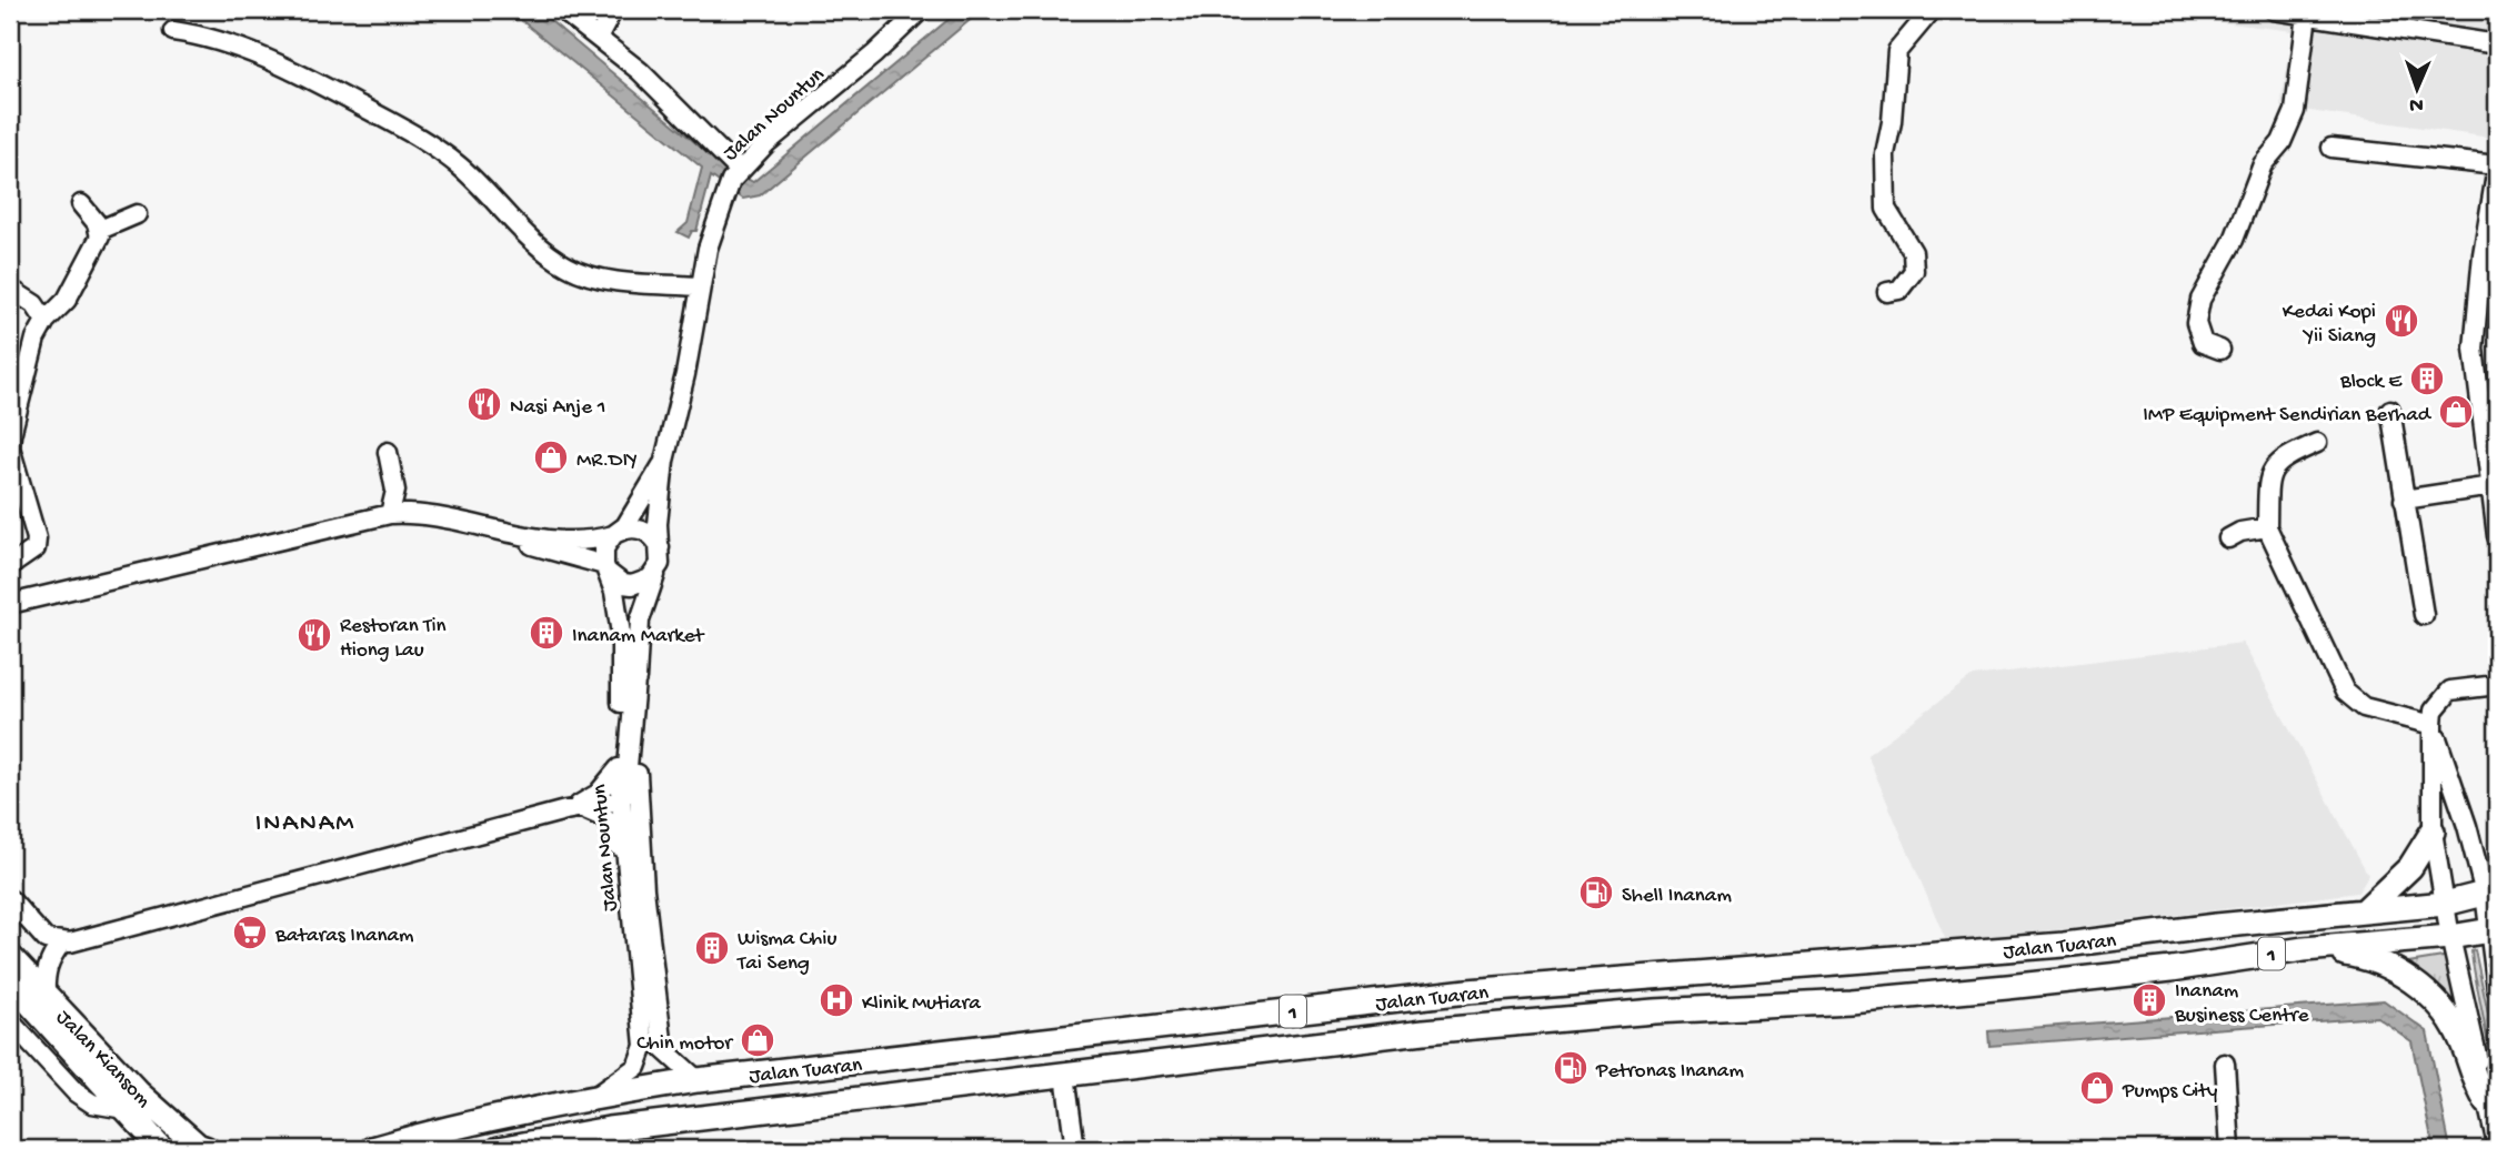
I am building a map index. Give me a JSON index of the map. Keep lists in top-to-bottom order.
{
  "streets": {
    "main road": ["Jalan Tuaran", "1", "Jalan Kiansom"],
    "street": ["Jalan Nountun"]
  },
  "crossings": [
    ["Jalan Nountun", "Jalan Tuaran"]
  ],
  "districts": ["INANAM"],
  "places": {
    "restaurant": ["Kedai Kopi Yii Siang", "Nasi Anje 1", "Restoran Tin Hiong Lau"],
    "building": [
      "Block E",
      "Inanam Market",
      "Wisma Chiu Tai Seng",
      "Inanam Business Centre"
    ],
    "shop": [
      "IMP Equipment Sendirian Berhad",
      "MR.DIY",
      "Chin motor",
      "Pumps City"
    ],
    "fuel station": ["Shell Inanam", "Petronas Inanam"],
    "supermarket": ["Bataras Inanam"],
    "hospital": ["Klinik Mutiara"]
  },
  "north": "bottom"
}
